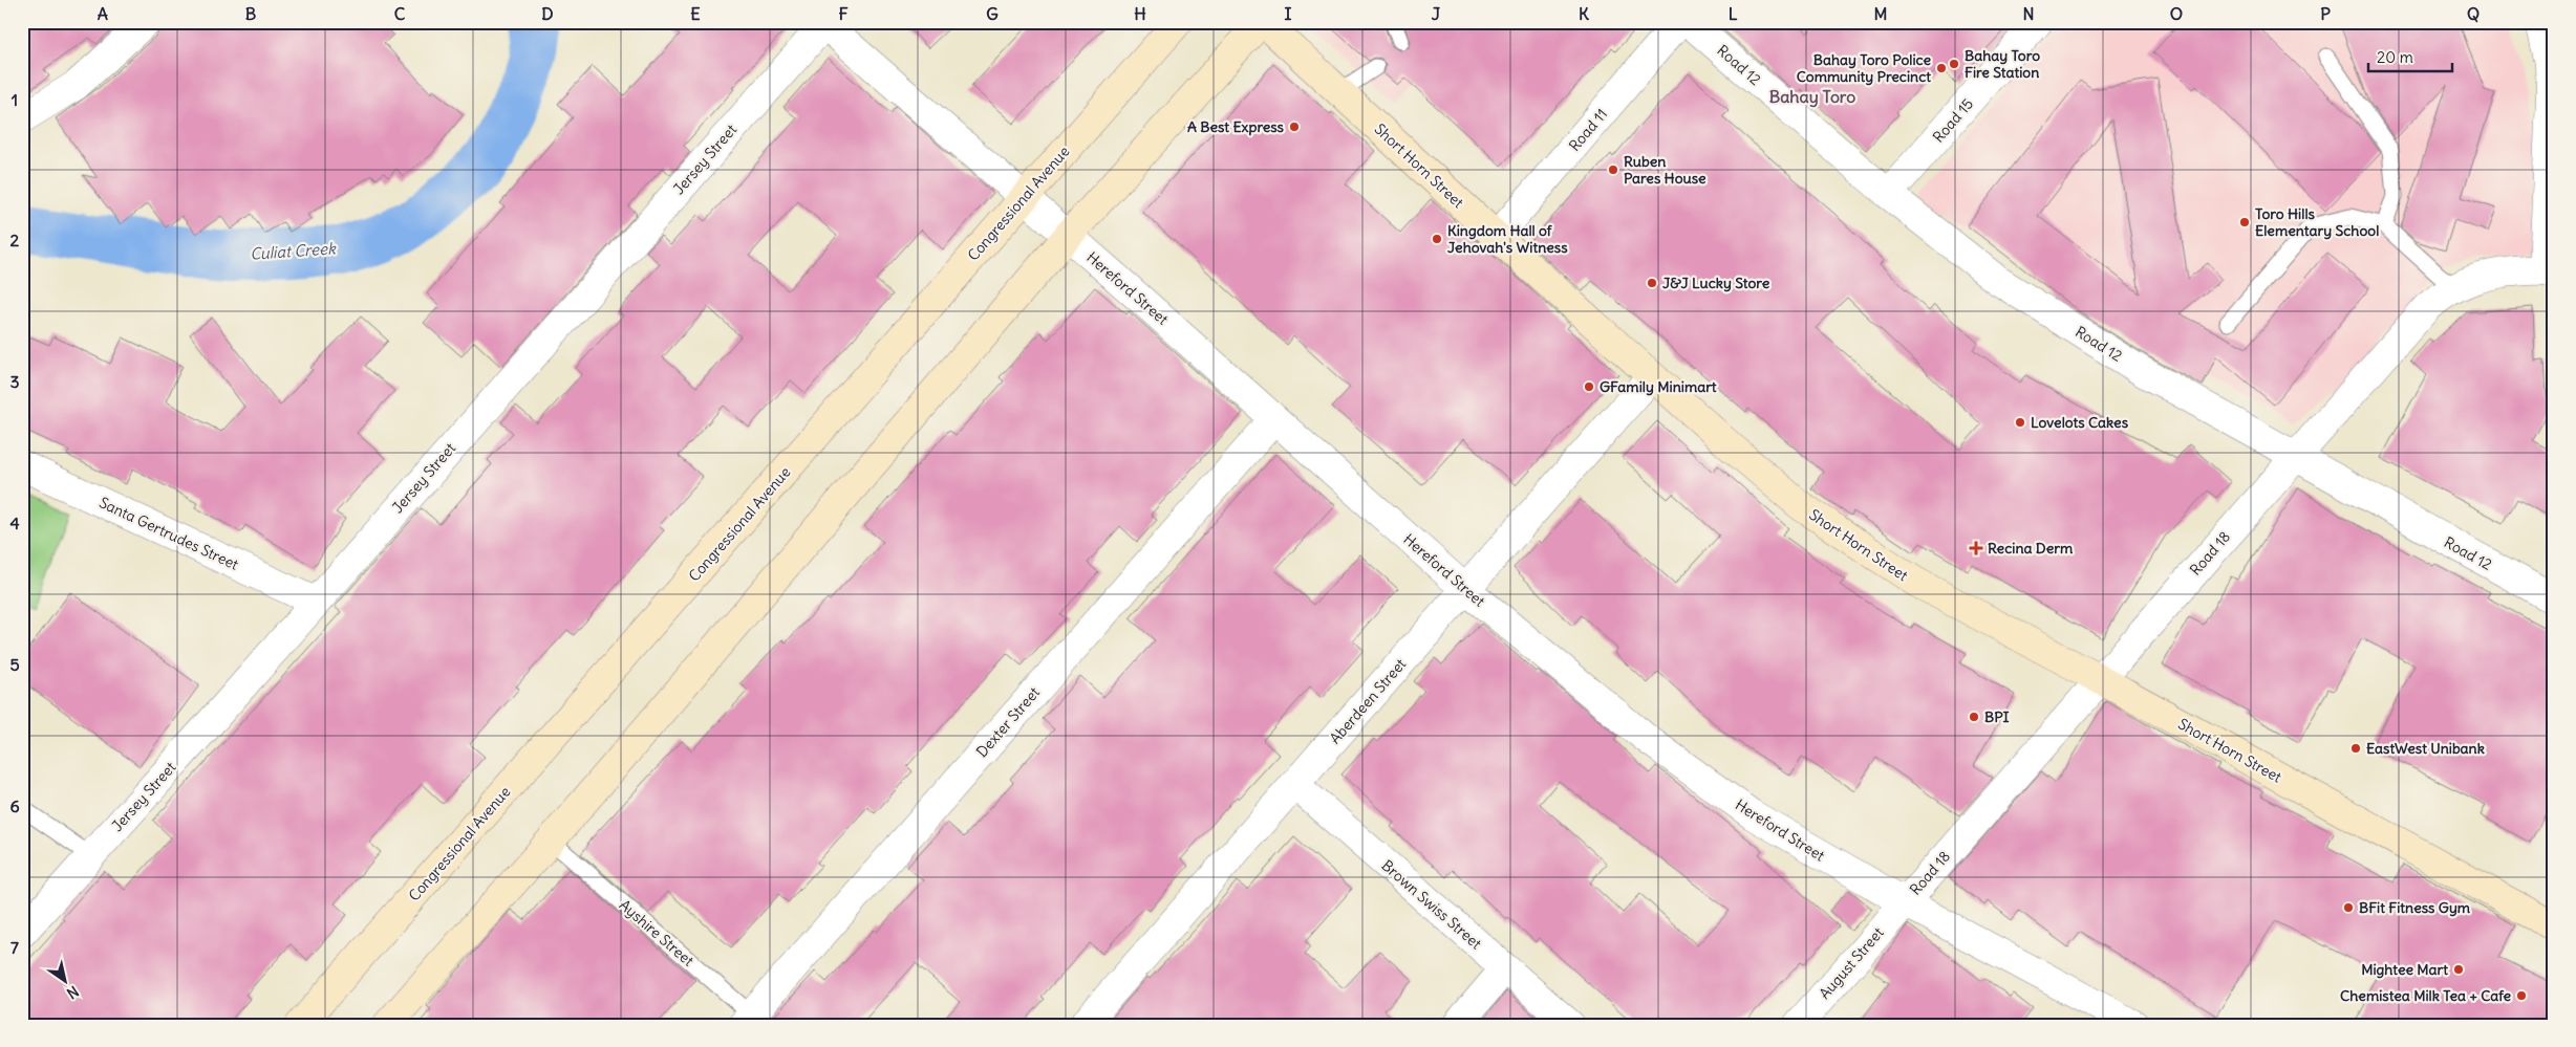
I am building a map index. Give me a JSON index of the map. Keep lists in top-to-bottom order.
{
  "streets": {
    "main road": ["Short Horn Street", "Congressional Avenue"],
    "street": [
      "Road 12",
      "Road 15",
      "Road 11",
      "Jersey Street",
      "Hereford Street",
      "Santa Gertrudes Street",
      "Road 18",
      "Aberdeen Street",
      "Dexter Street",
      "Brown Swiss Street",
      "August Street"
    ],
    "lane": ["Ayshire Street"]
  },
  "crossings": [
    ["Road 12", "Road 15"],
    ["Road 12", "Road 18"],
    ["Road 11", "Short Horn Street"],
    ["Jersey Street", "Hereford Street"],
    ["Jersey Street", "Santa Gertrudes Street"],
    ["Short Horn Street", "Road 18"],
    ["Short Horn Street", "Aberdeen Street"],
    ["Congressional Avenue", "Hereford Street"],
    ["Hereford Street", "Road 18"],
    ["Hereford Street", "Aberdeen Street"],
    ["Hereford Street", "Dexter Street"],
    ["Hereford Street", "August Street"],
    ["Road 18", "August Street"],
    ["Aberdeen Street", "Brown Swiss Street"],
    ["Dexter Street", "Ayshire Street"]
  ],
  "districts": ["Bahay Toro"],
  "water": ["Culiat Creek"],
  "places": {
    "other": [
      "Bahay Toro Fire Station",
      "Bahay Toro Police Community Precinct",
      "A Best Express",
      "Ruben Pares House",
      "Toro Hills Elementary School",
      "Kingdom Hall of Jehovah's Witness",
      "J&J Lucky Store",
      "GFamily Minimart",
      "Lovelots Cakes",
      "BPI",
      "EastWest Unibank",
      "BFit Fitness Gym",
      "Mightee Mart",
      "Chemistea Milk Tea + Cafe"
    ],
    "health": ["Recina Derm"]
  },
  "scale_bar": "20 m",
  "north": "bottom right",
  "grid": {
    "columns": [
      "A",
      "B",
      "C",
      "D",
      "E",
      "F",
      "G",
      "H",
      "I",
      "J",
      "K",
      "L",
      "M",
      "N",
      "O",
      "P",
      "Q"
    ],
    "rows": [
      "1",
      "2",
      "3",
      "4",
      "5",
      "6",
      "7"
    ]
  }
}
